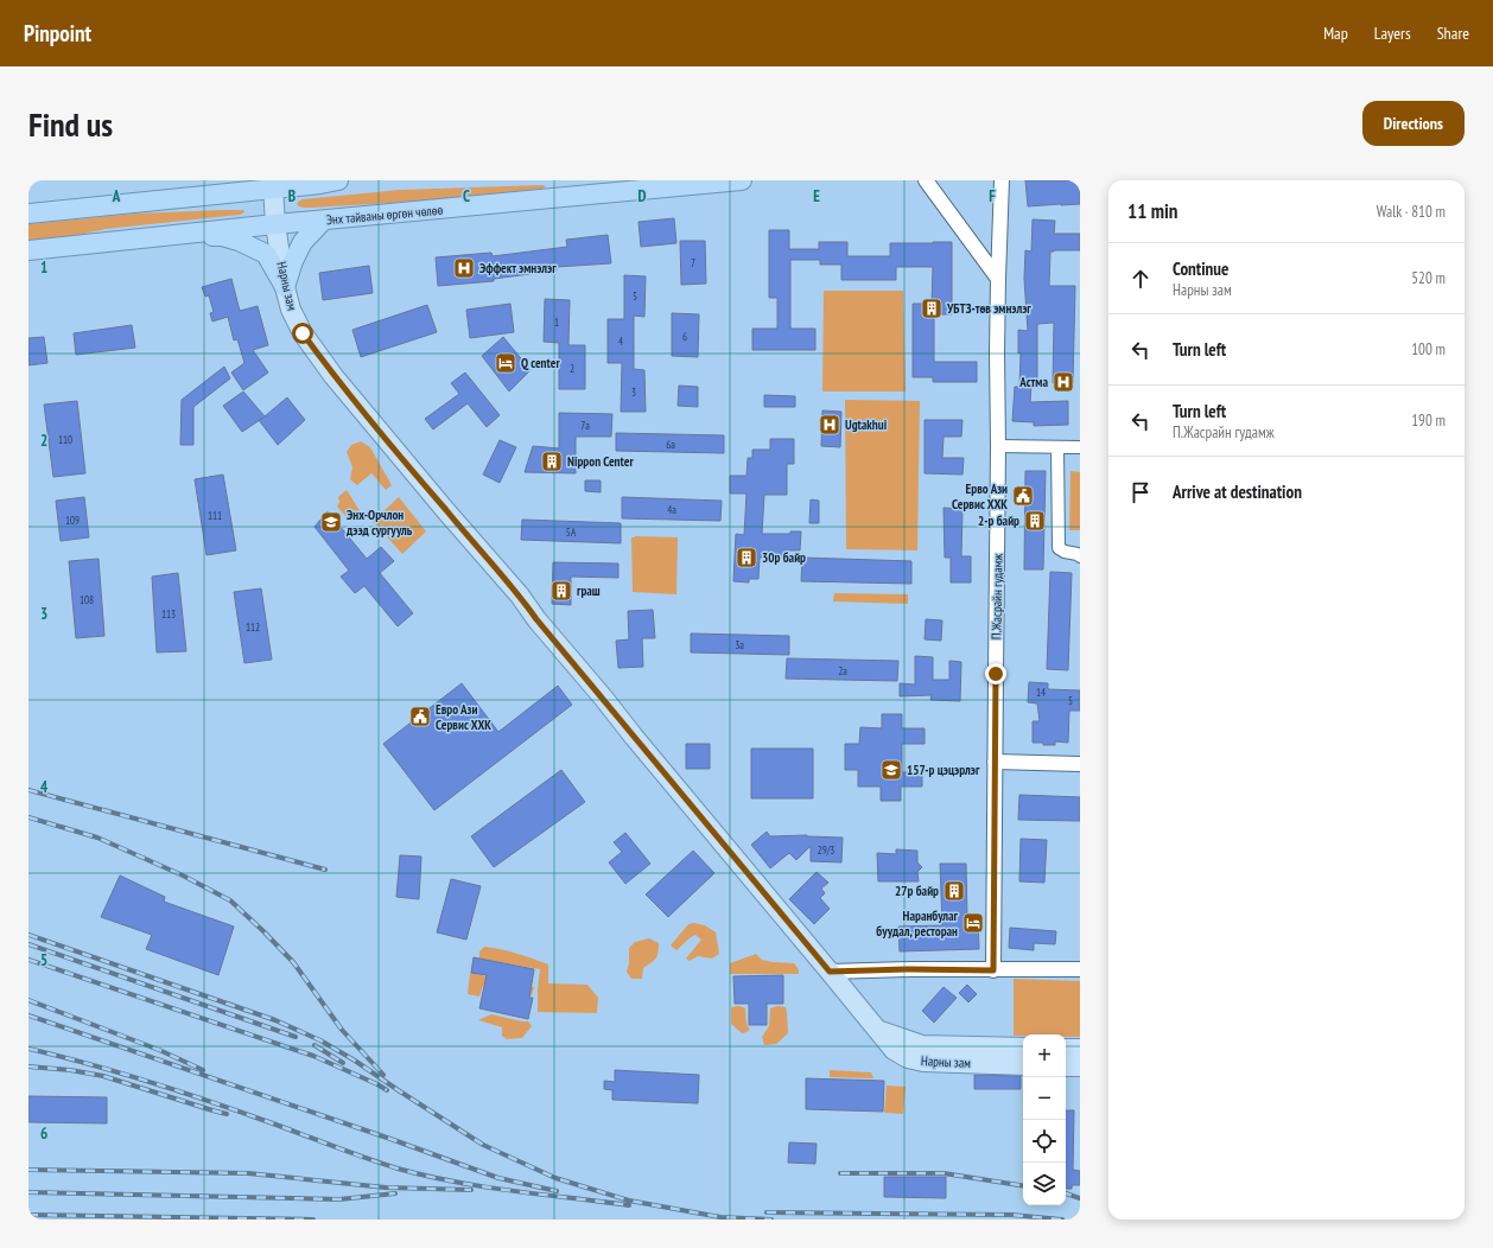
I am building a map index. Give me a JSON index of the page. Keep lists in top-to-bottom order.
{
  "streets": {
    "highway": ["Энх тайваны өргөн чөлөө"],
    "main road": ["Нарны зам"],
    "street": ["П.Жасрайн гудамж"]
  },
  "crossings": [
    ["Энх тайваны өргөн чөлөө", "Нарны зам"]
  ],
  "places": {
    "hospital": ["Эффект эмнэлэг", "Астма", "Ugtakhui"],
    "building": [
      "УБТЗ-төв эмнэлэг",
      "Nippon Center",
      "2-р байр",
      "30р байр",
      "граш",
      "27р байр"
    ],
    "hotel": ["Q center", "Наранбулаг буудал, ресторан"],
    "public building": ["Ерво Ази Сервис ХХК", "Евро Ази Сервис ХХК"],
    "school or university": ["Энх-Орчлон дээд сургууль", "157-р цэцэрлэг"]
  },
  "house_numbers": [
    "7",
    "5",
    "1",
    "6",
    "4",
    "2",
    "3",
    "7а",
    "110",
    "6а",
    "4а",
    "111",
    "109",
    "5А",
    "108",
    "113",
    "112",
    "3а",
    "2a",
    "14",
    "5",
    "29/3"
  ],
  "page": {
    "header": "Pinpoint",
    "nav": ["Map", "Layers", "Share"],
    "buttons": "Directions",
    "title": "Find us",
    "heading": ["11 min", "Walk · 810 m"],
    "list": [
      ["Continue", "Нарны зам", "520 m"],
      ["Turn left", "100 m"],
      ["Turn left", "П.Жасрайн гудамж", "190 m"],
      "Arrive at destination"
    ],
    "map_buttons": ["+", "−"]
  },
  "grid": {
    "columns": [
      "A",
      "B",
      "C",
      "D",
      "E",
      "F"
    ],
    "rows": [
      "1",
      "2",
      "3",
      "4",
      "5",
      "6"
    ]
  }
}
